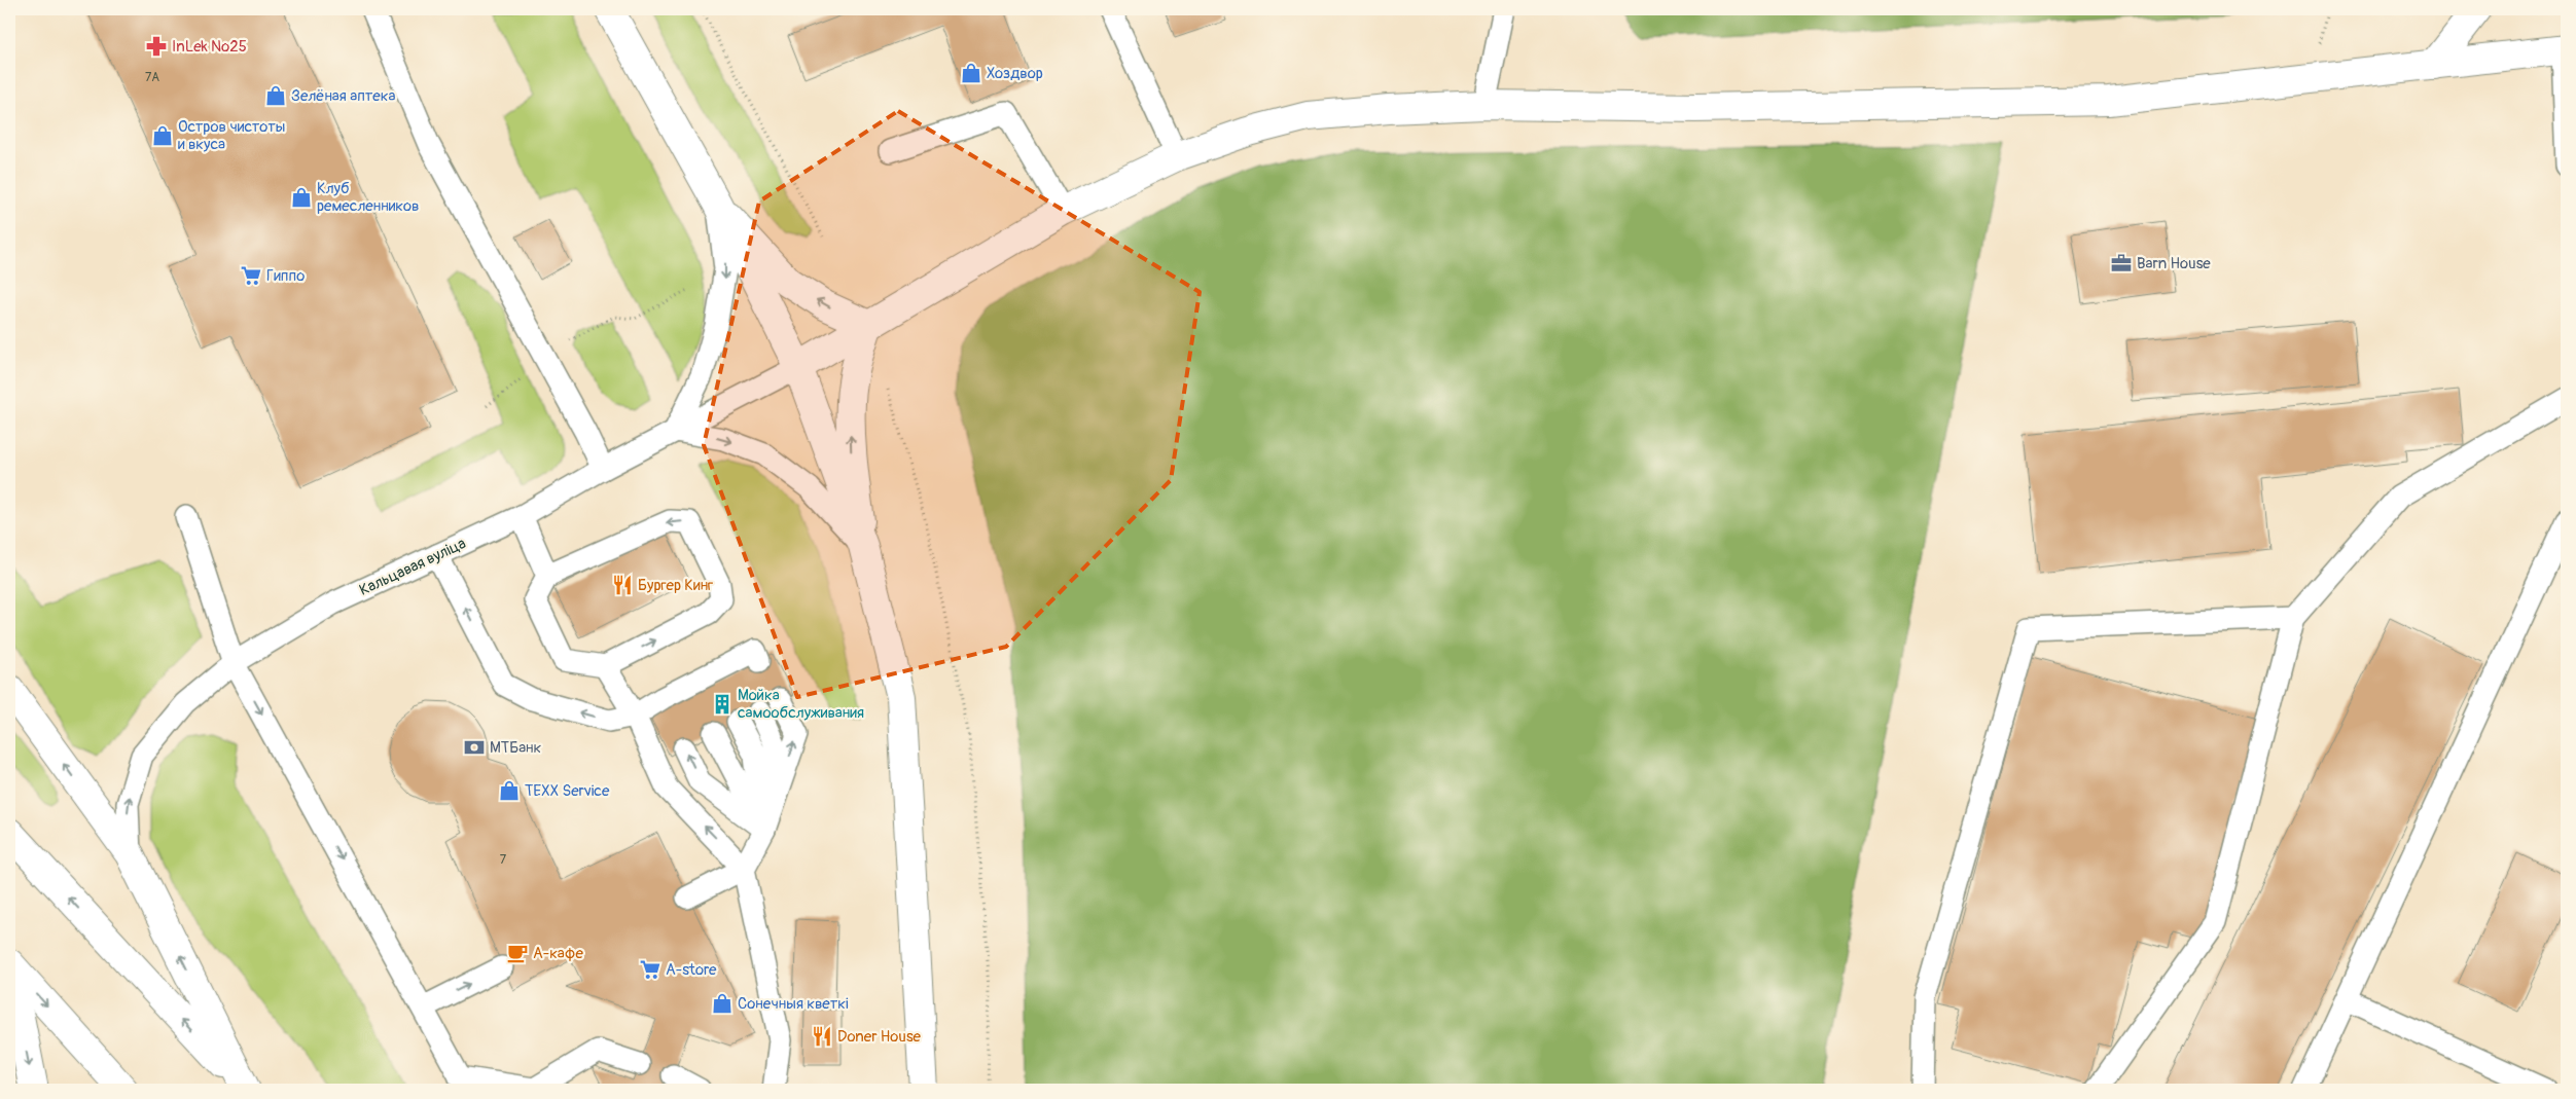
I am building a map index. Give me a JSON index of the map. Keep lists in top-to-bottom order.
{
  "streets": {
    "lane": ["Кальцавая вуліца"]
  },
  "places": {
    "pharmacy": ["InLek №25"],
    "shop": [
      "Хоздвор",
      "Зелёная аптека",
      "Остров чистоты и вкуса",
      "Клуб ремесленников",
      "TEXX Service",
      "Сонечныя кветкі"
    ],
    "office": ["Barn House"],
    "supermarket": ["Гиппо", "A-store"],
    "restaurant": ["Бургер Кинг", "Doner House"],
    "building": ["Мойка самообслуживания"],
    "bank": ["МТБанк"],
    "cafe": ["А-кафе"]
  },
  "house_numbers": ["7А", "7"]
}
